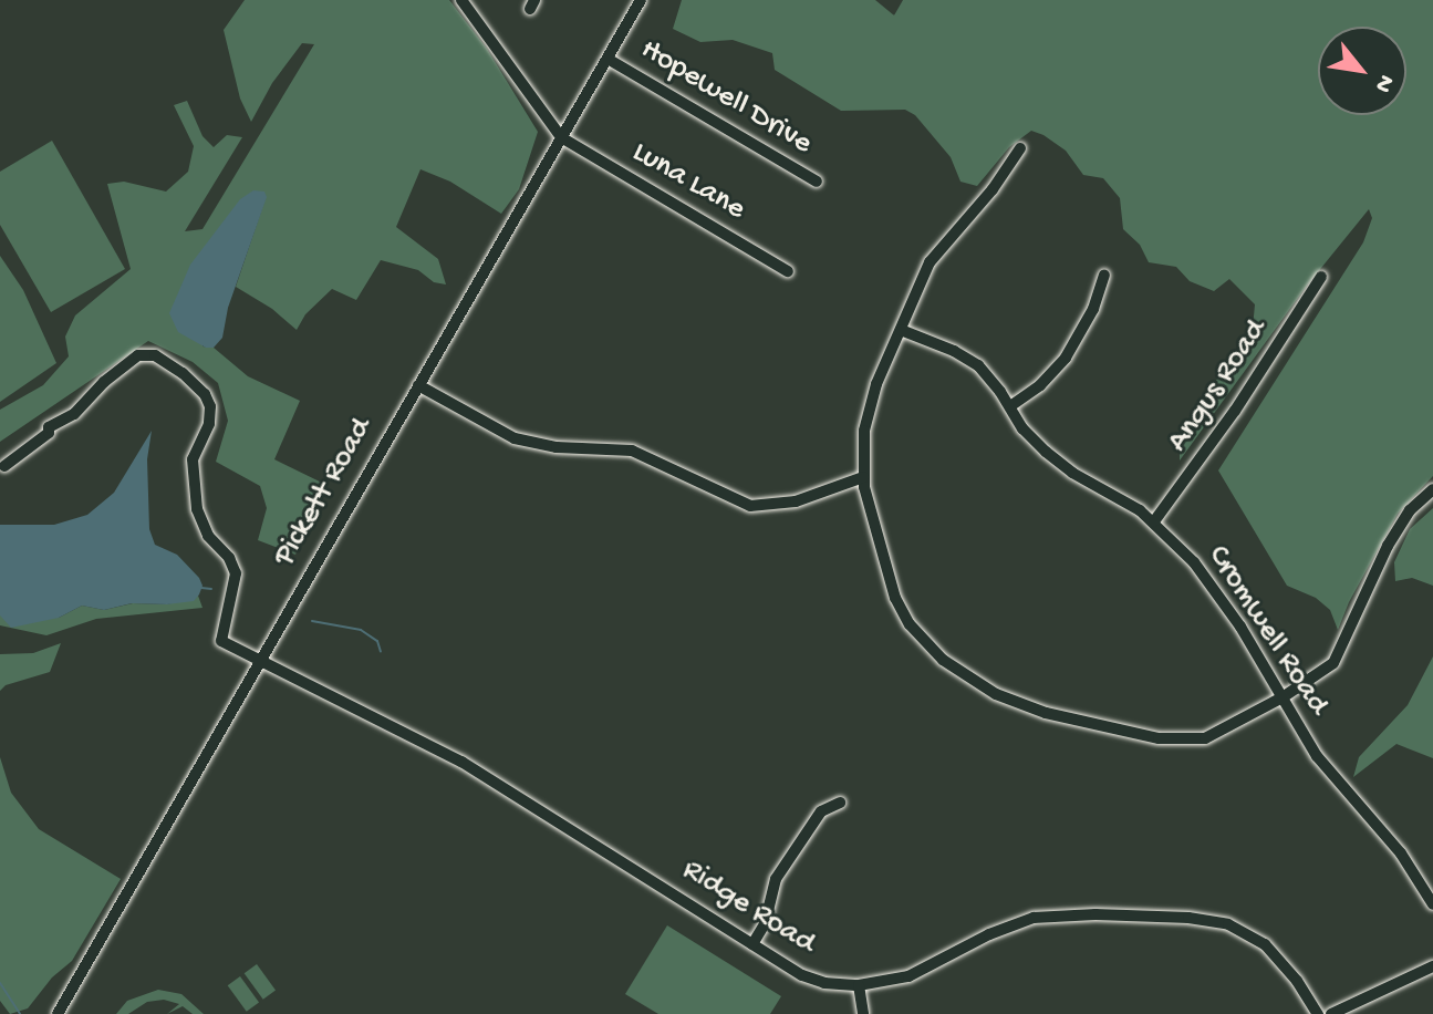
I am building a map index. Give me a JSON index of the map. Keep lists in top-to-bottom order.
{
  "streets": {
    "street": [
      "Hopewell Drive",
      "Luna Lane",
      "Angus Road",
      "Pickett Road",
      "Cromwell Road",
      "Ridge Road"
    ]
  },
  "crossings": [
    ["Hopewell Drive", "Pickett Road"],
    ["Luna Lane", "Pickett Road"],
    ["Angus Road", "Cromwell Road"],
    ["Pickett Road", "Ridge Road"]
  ],
  "north": "bottom right"
}
